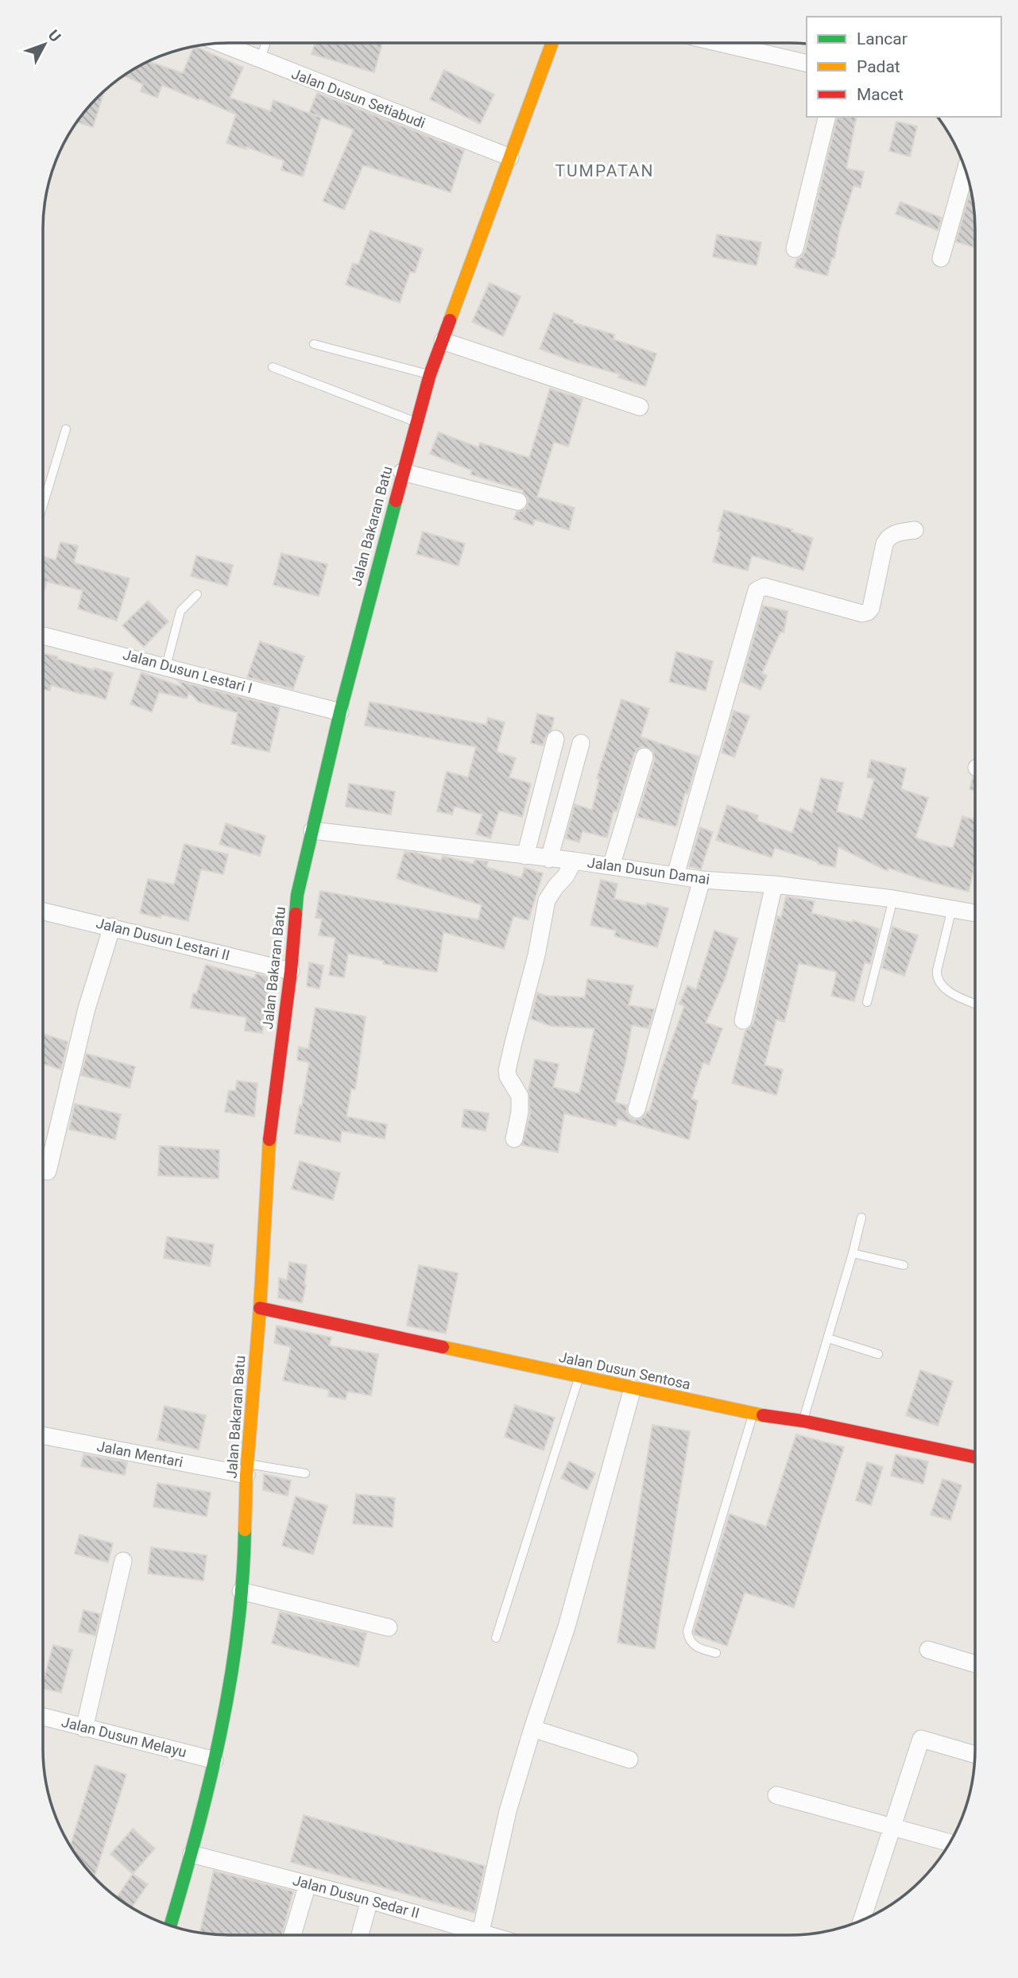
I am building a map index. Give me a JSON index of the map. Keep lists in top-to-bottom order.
{
  "streets": {
    "main road": ["Jalan Bakaran Batu", "Jalan Dusun Sentosa"],
    "street": [
      "Jalan Dusun Setiabudi",
      "Jalan Dusun Lestari I",
      "Jalan Dusun Damai",
      "Jalan Dusun Lestari II",
      "Jalan Mentari",
      "Jalan Dusun Melayu",
      "Jalan Dusun Sedar II"
    ]
  },
  "crossings": [
    ["Jalan Dusun Setiabudi", "Jalan Bakaran Batu"],
    ["Jalan Bakaran Batu", "Jalan Dusun Lestari I"],
    ["Jalan Bakaran Batu", "Jalan Dusun Damai"],
    ["Jalan Bakaran Batu", "Jalan Dusun Lestari II"],
    ["Jalan Bakaran Batu", "Jalan Dusun Sentosa"],
    ["Jalan Bakaran Batu", "Jalan Mentari"],
    ["Jalan Bakaran Batu", "Jalan Dusun Melayu"],
    ["Jalan Bakaran Batu", "Jalan Dusun Sedar II"]
  ],
  "districts": ["TUMPATAN"],
  "legend": ["Lancar", "Padat", "Macet"],
  "north": "top right"
}
